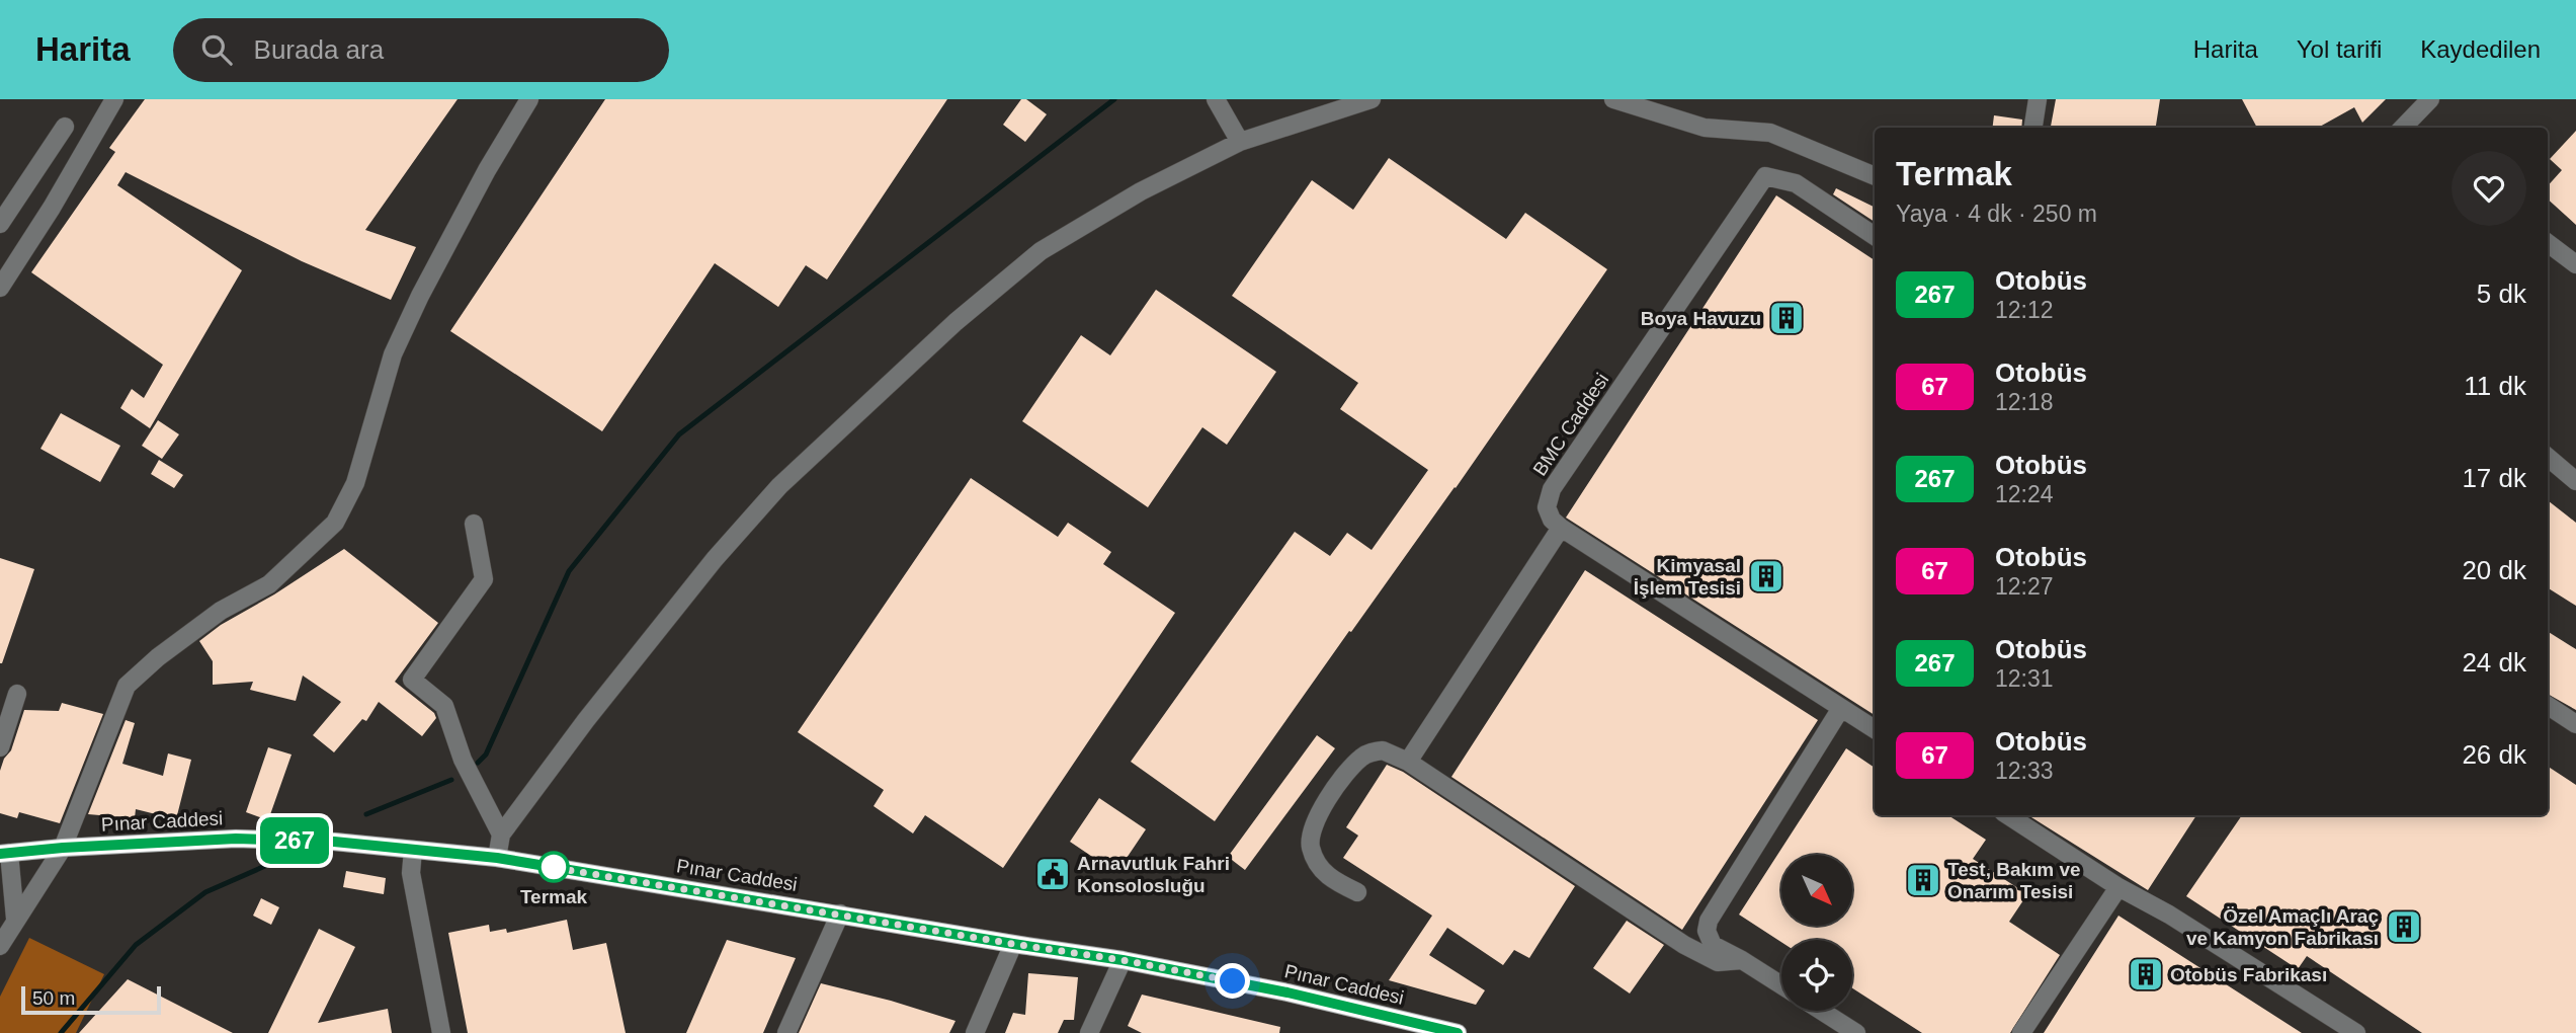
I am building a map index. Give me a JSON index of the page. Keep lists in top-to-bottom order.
{
  "streets": {
    "main road": ["Pınar Caddesi"],
    "street": ["BMC Caddesi"]
  },
  "places": {
    "building": [
      "Boya Havuzu",
      "Kimyasal İşlem Tesisi",
      "Test, Bakım ve Onarım Tesisi",
      "Özel Amaçlı Araç ve Kamyon Fabrikası",
      "Otobüs Fabrikası"
    ],
    "other": ["Termak"],
    "public building": ["Arnavutluk Fahri Konsolosluğu"]
  },
  "lines": ["bus line 267"],
  "scale_bar": "50 m",
  "north": "bottom right",
  "page": {
    "header": "Harita",
    "search": "Burada ara",
    "nav": ["Harita", "Yol tarifi", "Kaydedilen"],
    "on_map": "267",
    "heading": ["Termak", "Yaya · 4 dk · 250 m"],
    "list": [
      {
        "mark": "267",
        "name": "Otobüs",
        "note": "12:12",
        "value": "5 dk"
      },
      {
        "mark": "67",
        "name": "Otobüs",
        "note": "12:18",
        "value": "11 dk"
      },
      {
        "mark": "267",
        "name": "Otobüs",
        "note": "12:24",
        "value": "17 dk"
      },
      {
        "mark": "67",
        "name": "Otobüs",
        "note": "12:27",
        "value": "20 dk"
      },
      {
        "mark": "267",
        "name": "Otobüs",
        "note": "12:31",
        "value": "24 dk"
      },
      {
        "mark": "67",
        "name": "Otobüs",
        "note": "12:33",
        "value": "26 dk"
      }
    ],
    "scale": "50 m"
  }
}
